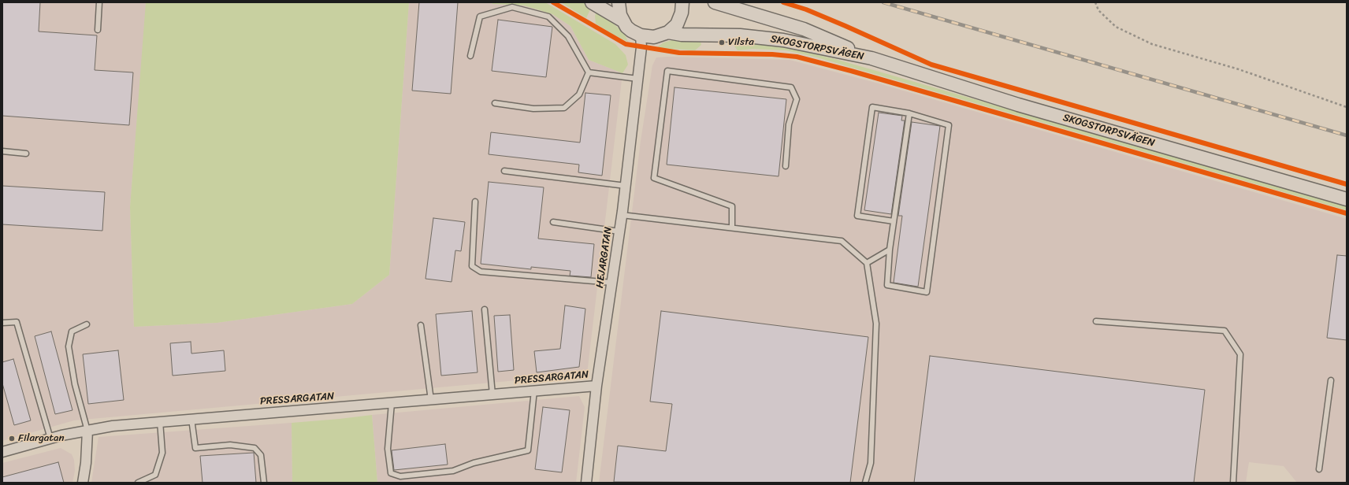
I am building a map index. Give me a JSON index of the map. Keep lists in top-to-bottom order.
{
  "streets": {
    "main road": ["SKOGSTORPSVÄGEN"],
    "street": ["HEJARGATAN", "PRESSARGATAN"]
  },
  "crossings": [
    ["SKOGSTORPSVÄGEN", "HEJARGATAN"],
    ["HEJARGATAN", "PRESSARGATAN"]
  ],
  "places": ["Vilsta", "Filargatan"]
}
